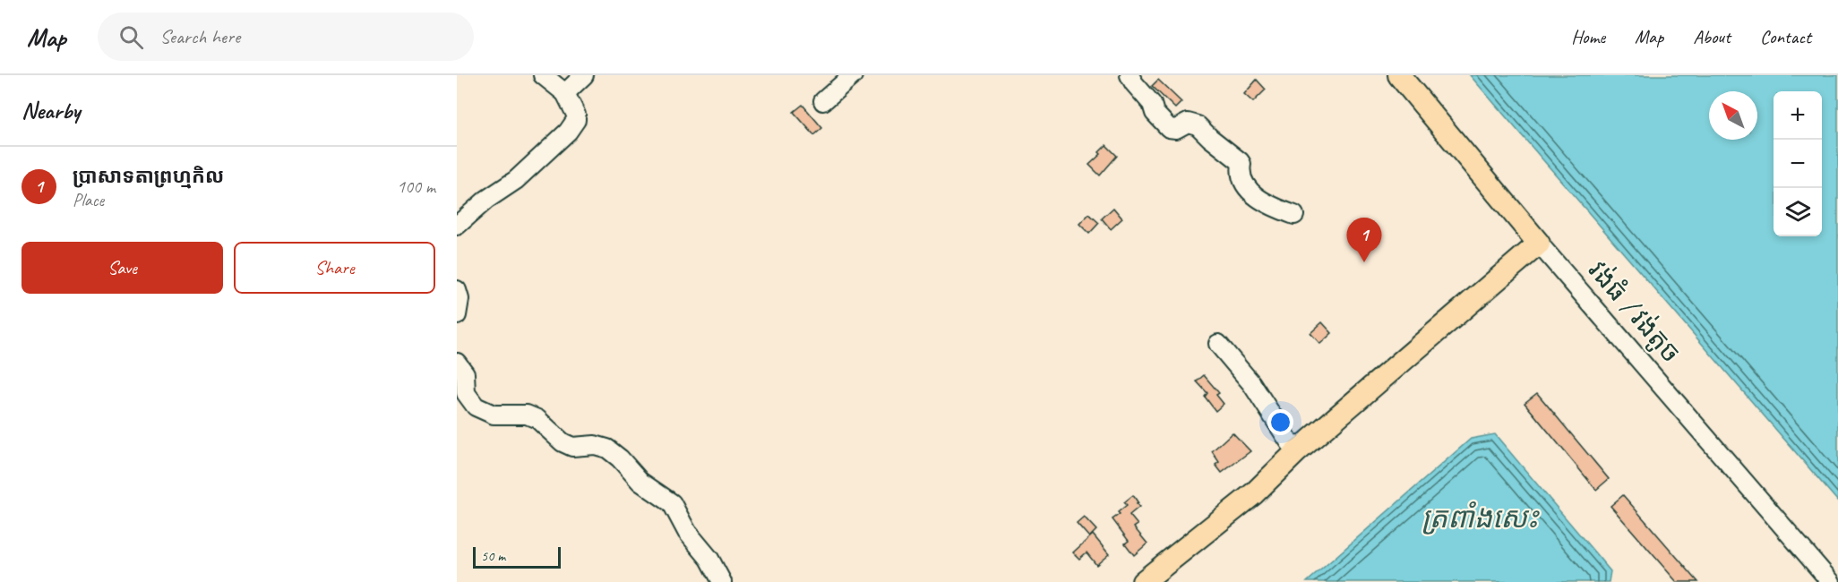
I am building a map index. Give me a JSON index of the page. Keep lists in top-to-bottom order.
{
  "streets": {
    "main road": ["វង់ធំ / វង់តូច"]
  },
  "water": ["ត្រពាំងសេះ"],
  "scale_bar": "50 m",
  "north": "top left",
  "page": {
    "header": "Map",
    "search": "Search here",
    "nav": [
      "Home",
      "Map",
      "About",
      "Contact"
    ],
    "heading": "Nearby",
    "map_buttons": ["+", "−"],
    "list": [
      {
        "mark": "1",
        "name": "ប្រាសាទតាព្រហ្មកិល",
        "note": "Place",
        "value": "100 m"
      }
    ],
    "pins": "1",
    "buttons": ["Save", "Share"],
    "scale": "50 m"
  }
}
